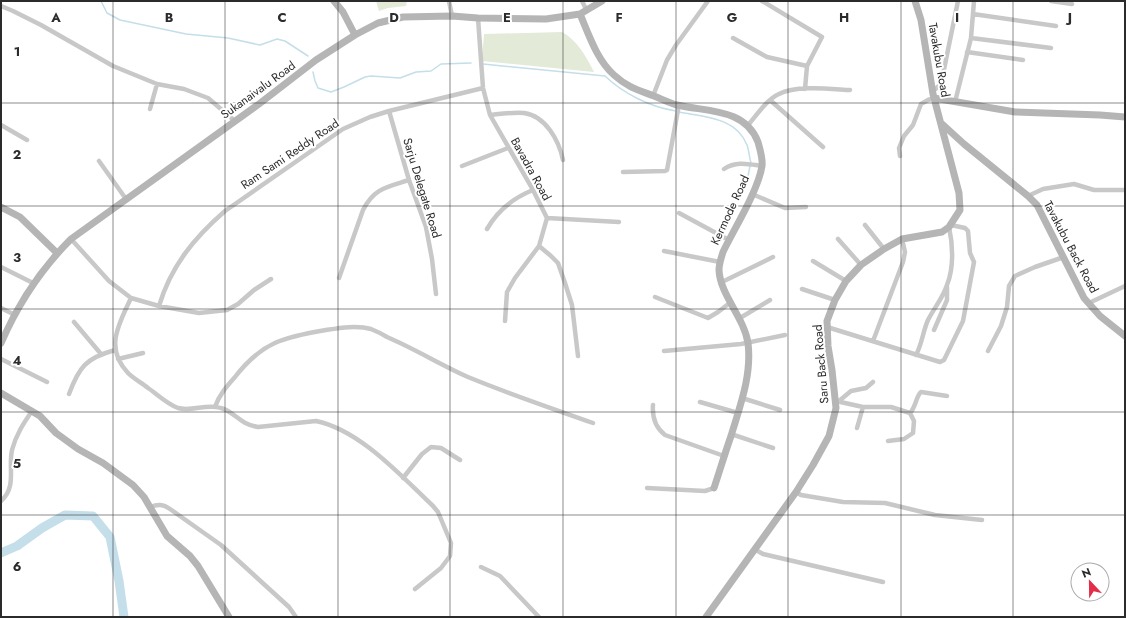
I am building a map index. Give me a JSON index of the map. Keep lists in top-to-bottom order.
{
  "streets": {
    "main road": [
      "Tavakubu Road",
      "Sukanaivalu Road",
      "Kermode Road",
      "Tavakubu Back Road",
      "Saru Back Road"
    ],
    "street": ["Ram Sami Reddy Road", "Bavadra Road", "Sarju Delegate Road"]
  },
  "crossings": [
    ["Tavakubu Road", "Tavakubu Back Road"],
    ["Sukanaivalu Road", "Bavadra Road"],
    ["Ram Sami Reddy Road", "Bavadra Road"],
    ["Ram Sami Reddy Road", "Sarju Delegate Road"]
  ],
  "north": "top",
  "grid": {
    "columns": [
      "A",
      "B",
      "C",
      "D",
      "E",
      "F",
      "G",
      "H",
      "I",
      "J"
    ],
    "rows": [
      "1",
      "2",
      "3",
      "4",
      "5",
      "6"
    ]
  }
}
